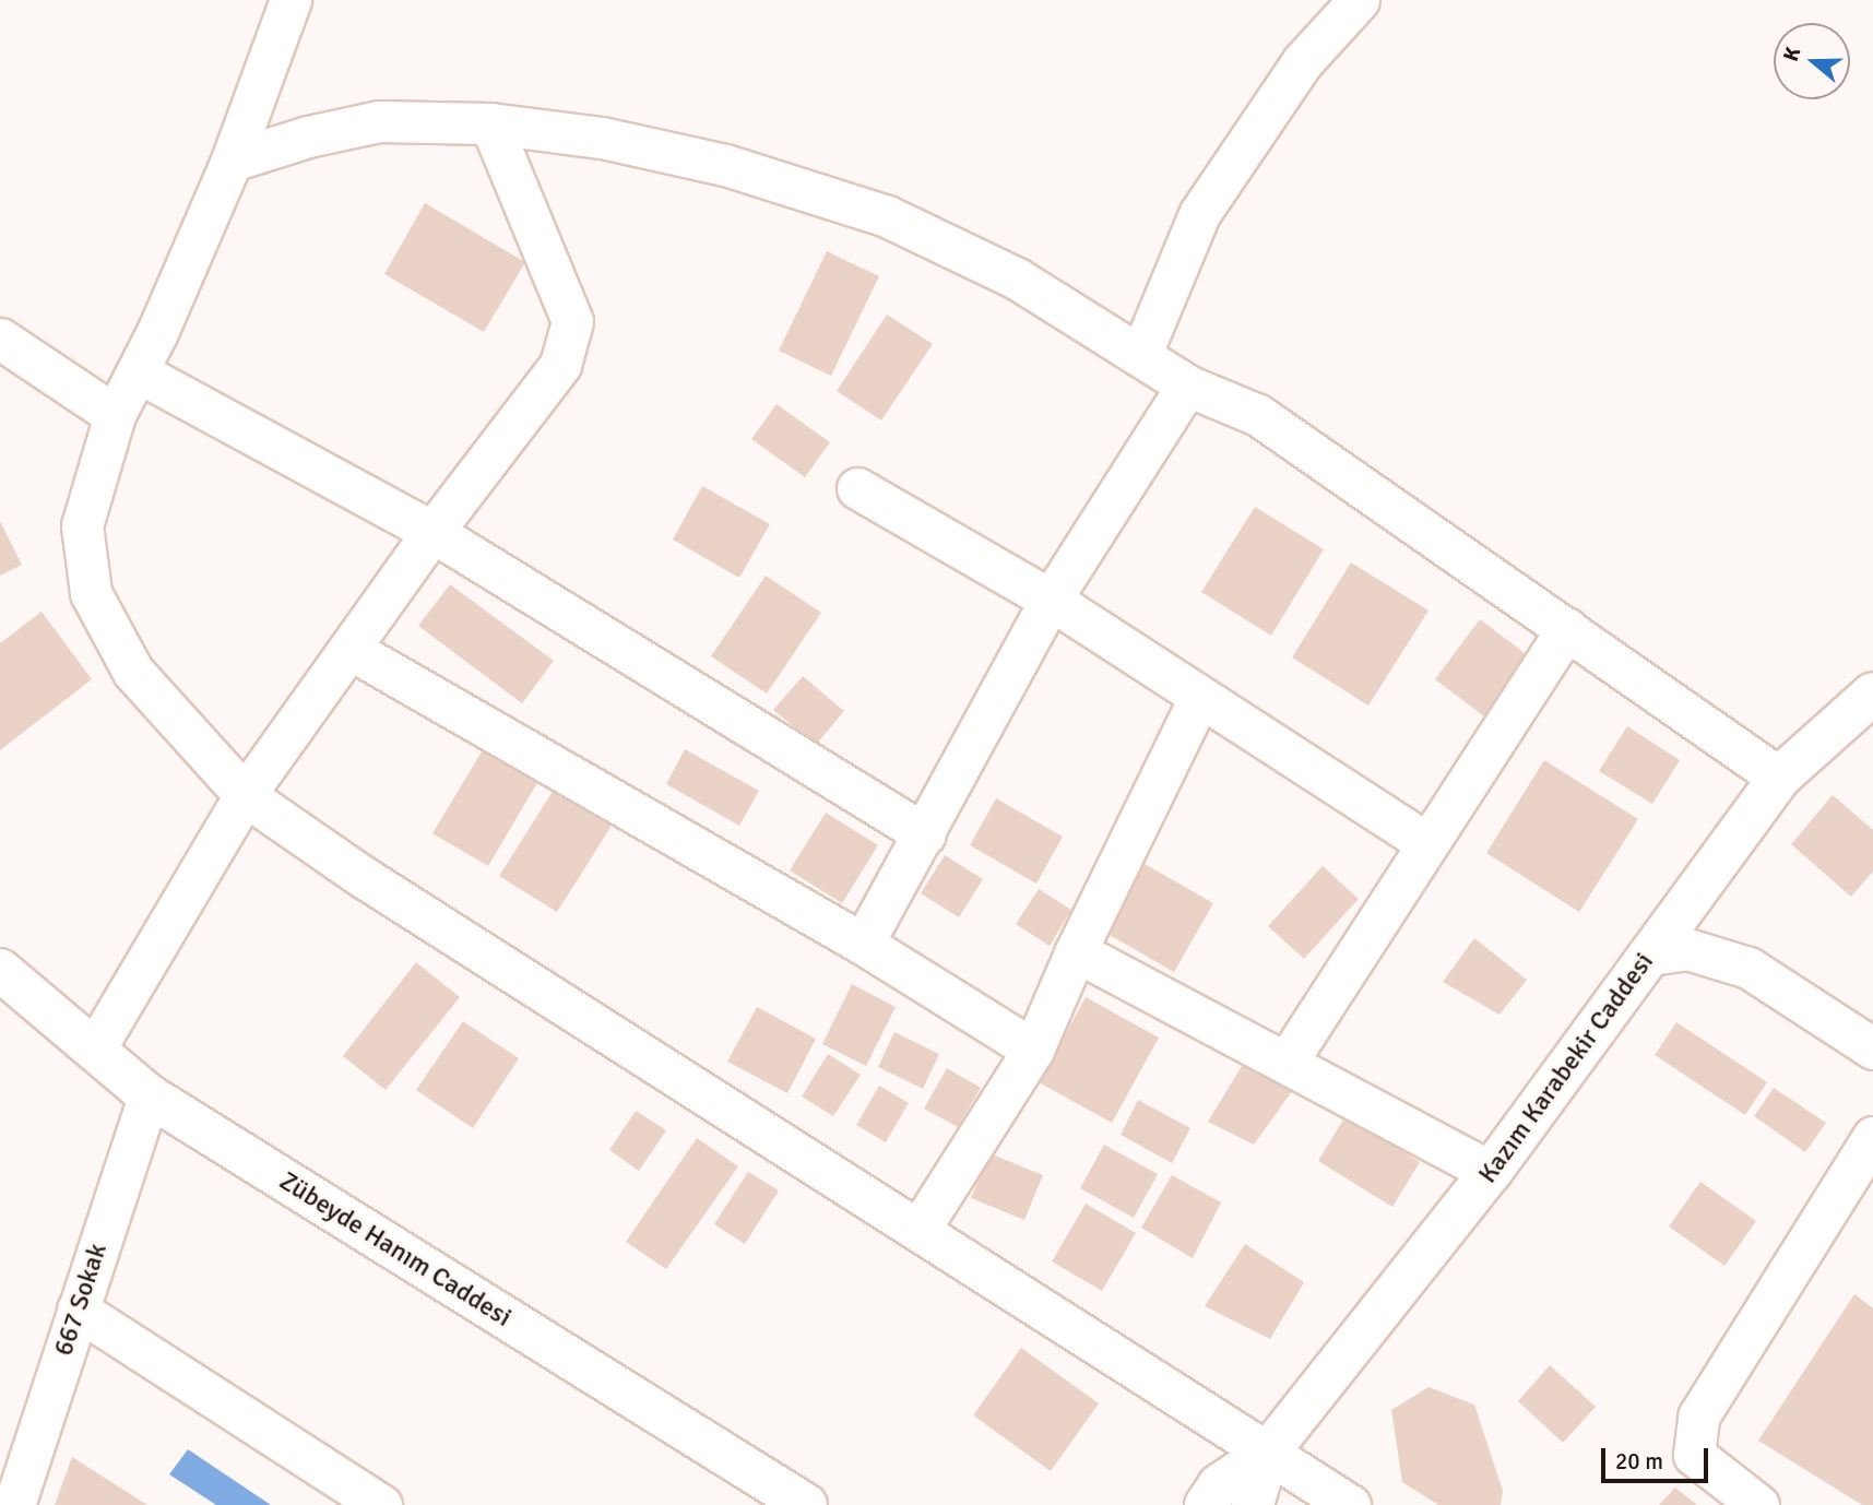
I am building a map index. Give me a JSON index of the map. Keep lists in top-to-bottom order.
{
  "streets": {
    "street": ["Kazım Karabekir Caddesi", "Zübeyde Hanım Caddesi", "667 Sokak"]
  },
  "crossings": [
    ["Zübeyde Hanım Caddesi", "667 Sokak"]
  ],
  "scale_bar": "20 m",
  "north": "left"
}
